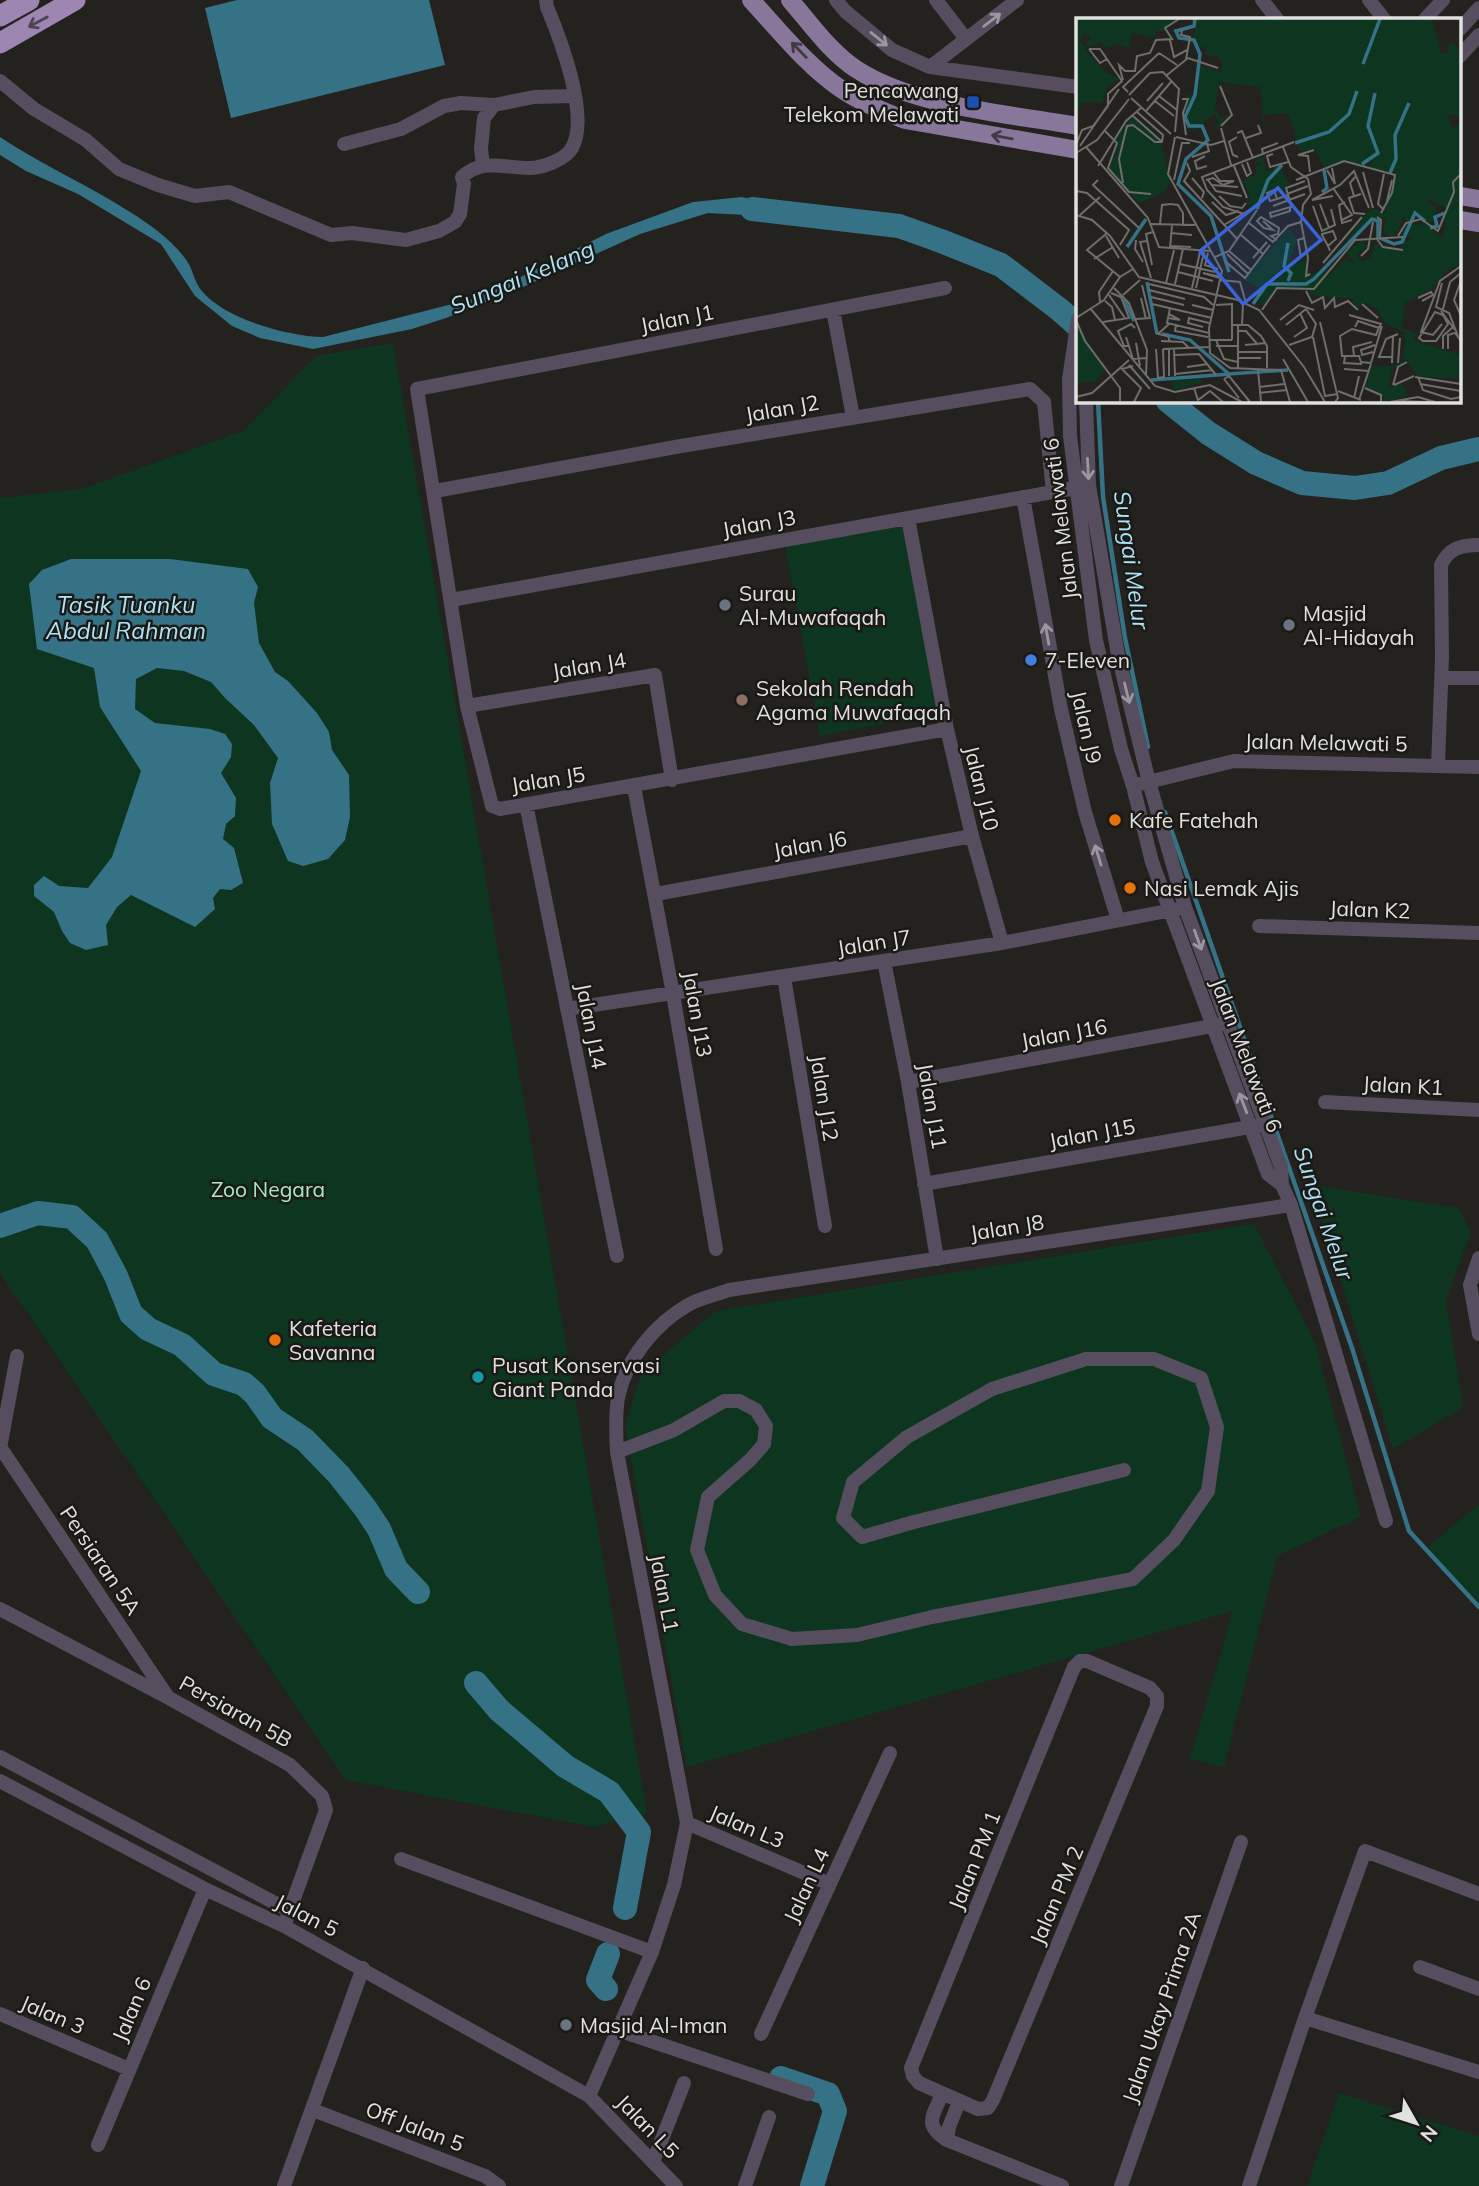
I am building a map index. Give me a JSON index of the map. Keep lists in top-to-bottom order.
{
  "streets": {
    "street": [
      "Jalan J1",
      "Jalan J2",
      "Jalan Melawati 6",
      "Jalan J3",
      "Jalan J4",
      "Jalan J9",
      "Jalan Melawati 5",
      "Jalan J5",
      "Jalan J10",
      "Jalan J6",
      "Jalan K2",
      "Jalan J7",
      "Jalan J13",
      "Jalan J14",
      "Jalan J16",
      "Jalan K1",
      "Jalan J12",
      "Jalan J11",
      "Jalan J15",
      "Jalan J8",
      "Persiaran 5A",
      "Jalan L1",
      "Persiaran 5B",
      "Jalan L3",
      "Jalan PM 1",
      "Jalan L4",
      "Jalan PM 2",
      "Jalan 5",
      "Jalan Ukay Prima 2A",
      "Jalan 6",
      "Jalan 3",
      "Off Jalan 5",
      "Jalan L5"
    ]
  },
  "crossings": [
    ["Jalan J1", "Jalan J5"],
    ["Jalan J2", "Jalan J3"],
    ["Jalan J2", "Jalan J5"],
    ["Jalan Melawati 6", "Jalan J3"],
    ["Jalan Melawati 6", "Jalan Melawati 5"],
    ["Jalan Melawati 6", "Jalan J7"],
    ["Jalan Melawati 6", "Jalan J16"],
    ["Jalan Melawati 6", "Jalan J15"],
    ["Jalan Melawati 6", "Jalan J8"],
    ["Jalan J3", "Jalan J9"],
    ["Jalan J3", "Jalan J5"],
    ["Jalan J3", "Jalan J10"],
    ["Jalan J4", "Jalan J5"],
    ["Jalan J9", "Jalan J7"],
    ["Jalan J5", "Jalan J10"],
    ["Jalan J5", "Jalan J13"],
    ["Jalan J5", "Jalan J14"],
    ["Jalan J10", "Jalan J6"],
    ["Jalan J10", "Jalan J7"],
    ["Jalan J6", "Jalan J13"],
    ["Jalan J7", "Jalan J13"],
    ["Jalan J7", "Jalan J14"],
    ["Jalan J7", "Jalan J12"],
    ["Jalan J7", "Jalan J11"],
    ["Jalan J16", "Jalan J11"],
    ["Jalan J11", "Jalan J15"],
    ["Jalan J11", "Jalan J8"],
    ["Jalan J8", "Jalan L1"],
    ["Persiaran 5A", "Persiaran 5B"],
    ["Jalan L1", "Jalan L3"],
    ["Jalan L1", "Jalan 5"],
    ["Jalan L1", "Jalan L5"],
    ["Persiaran 5B", "Jalan 5"],
    ["Jalan L3", "Jalan L4"],
    ["Jalan PM 1", "Jalan PM 2"],
    ["Jalan 5", "Jalan 6"],
    ["Jalan 5", "Jalan L5"],
    ["Jalan 6", "Jalan 3"]
  ],
  "one_way": ["Jalan J9"],
  "water": ["Sungai Kelang", "Sungai Melur", "Tasik Tuanku Abdul Rahman"],
  "parks": ["Zoo Negara"],
  "places": {
    "transit": ["Pencawang Telekom Melawati"],
    "other": [
      "Surau Al-Muwafaqah",
      "Masjid Al-Hidayah",
      "7-Eleven",
      "Sekolah Rendah Agama Muwafaqah",
      "Kafe Fatehah",
      "Nasi Lemak Ajis",
      "Kafeteria Savanna",
      "Pusat Konservasi Giant Panda",
      "Masjid Al-Iman"
    ]
  },
  "north": "bottom right"
}
